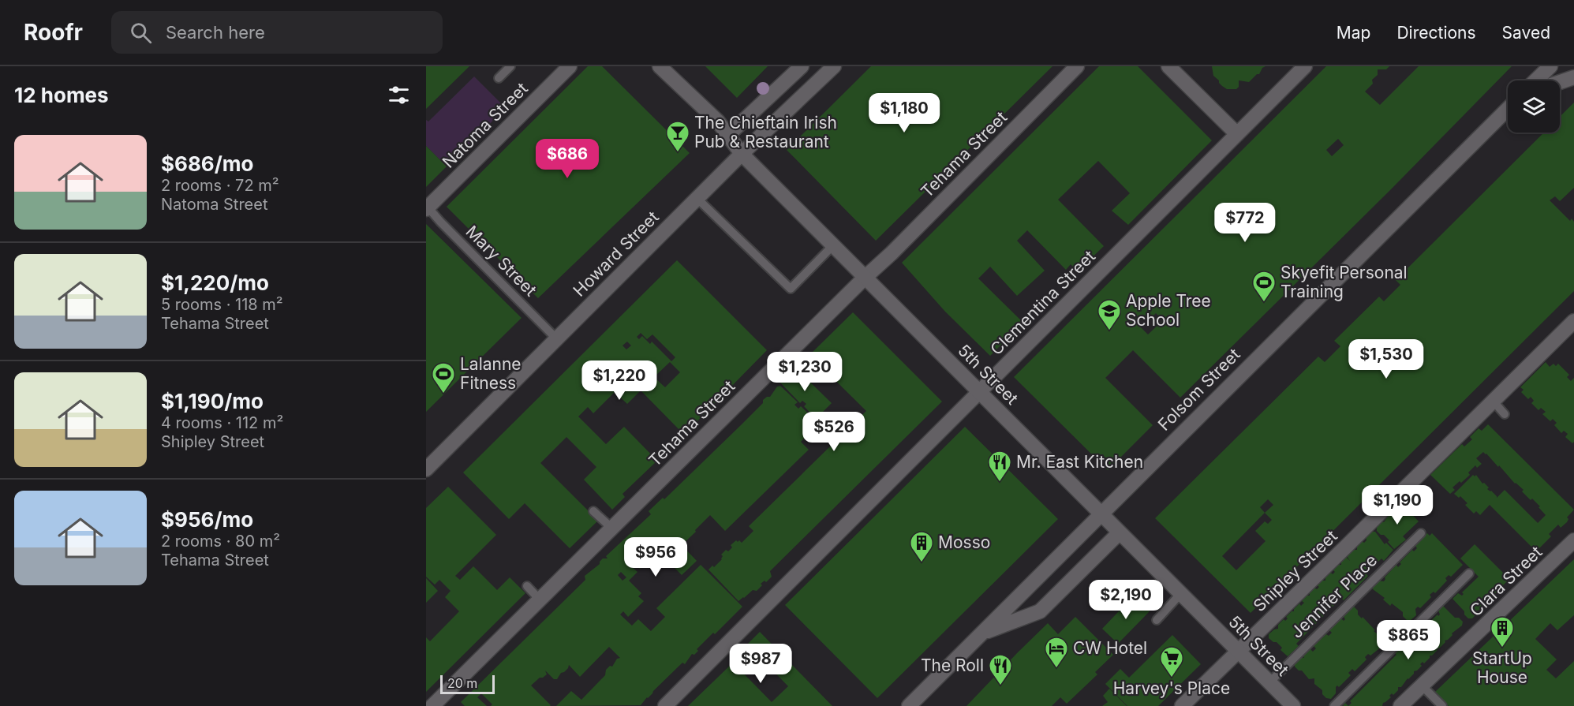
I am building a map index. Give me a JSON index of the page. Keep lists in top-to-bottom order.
{
  "streets": {
    "street": [
      "Natoma Street",
      "Tehama Street",
      "Howard Street",
      "Clementina Street",
      "5th Street",
      "Folsom Street",
      "Shipley Street",
      "Clara Street"
    ],
    "lane": ["Mary Street", "Jennifer Place"]
  },
  "crossings": [
    ["Natoma Street", "Mary Street"],
    ["Tehama Street", "5th Street"],
    ["Howard Street", "Mary Street"],
    ["Howard Street", "5th Street"],
    ["Clementina Street", "5th Street"],
    ["5th Street", "Folsom Street"],
    ["5th Street", "Shipley Street"],
    ["5th Street", "Jennifer Place"]
  ],
  "places": {
    "bar": ["The Chieftain Irish Pub & Restaurant"],
    "sports": ["Skyefit Personal Training", "Lalanne Fitness"],
    "school or university": ["Apple Tree School"],
    "restaurant": ["Mr. East Kitchen", "The Roll"],
    "building": ["Mosso", "StartUp House"],
    "hotel": ["CW Hotel"],
    "supermarket": ["Harvey's Place"]
  },
  "scale_bar": "20 m",
  "page": {
    "header": "Roofr",
    "search": "Search here",
    "nav": ["Map", "Directions", "Saved"],
    "heading": "12 homes",
    "price": [
      "$1,180",
      "$686",
      "$772",
      "$1,530",
      "$1,230",
      "$1,220",
      "$526",
      "$1,190",
      "$956",
      "$2,190",
      "$865",
      "$987"
    ],
    "list": [
      {
        "name": "$686/mo",
        "note": "2 rooms · 72 m² · Natoma Street"
      },
      {
        "name": "$1,220/mo",
        "note": "5 rooms · 118 m² · Tehama Street"
      },
      {
        "name": "$1,190/mo",
        "note": "4 rooms · 112 m² · Shipley Street"
      },
      {
        "name": "$956/mo",
        "note": "2 rooms · 80 m² · Tehama Street"
      }
    ],
    "scale": "20 m"
  }
}
